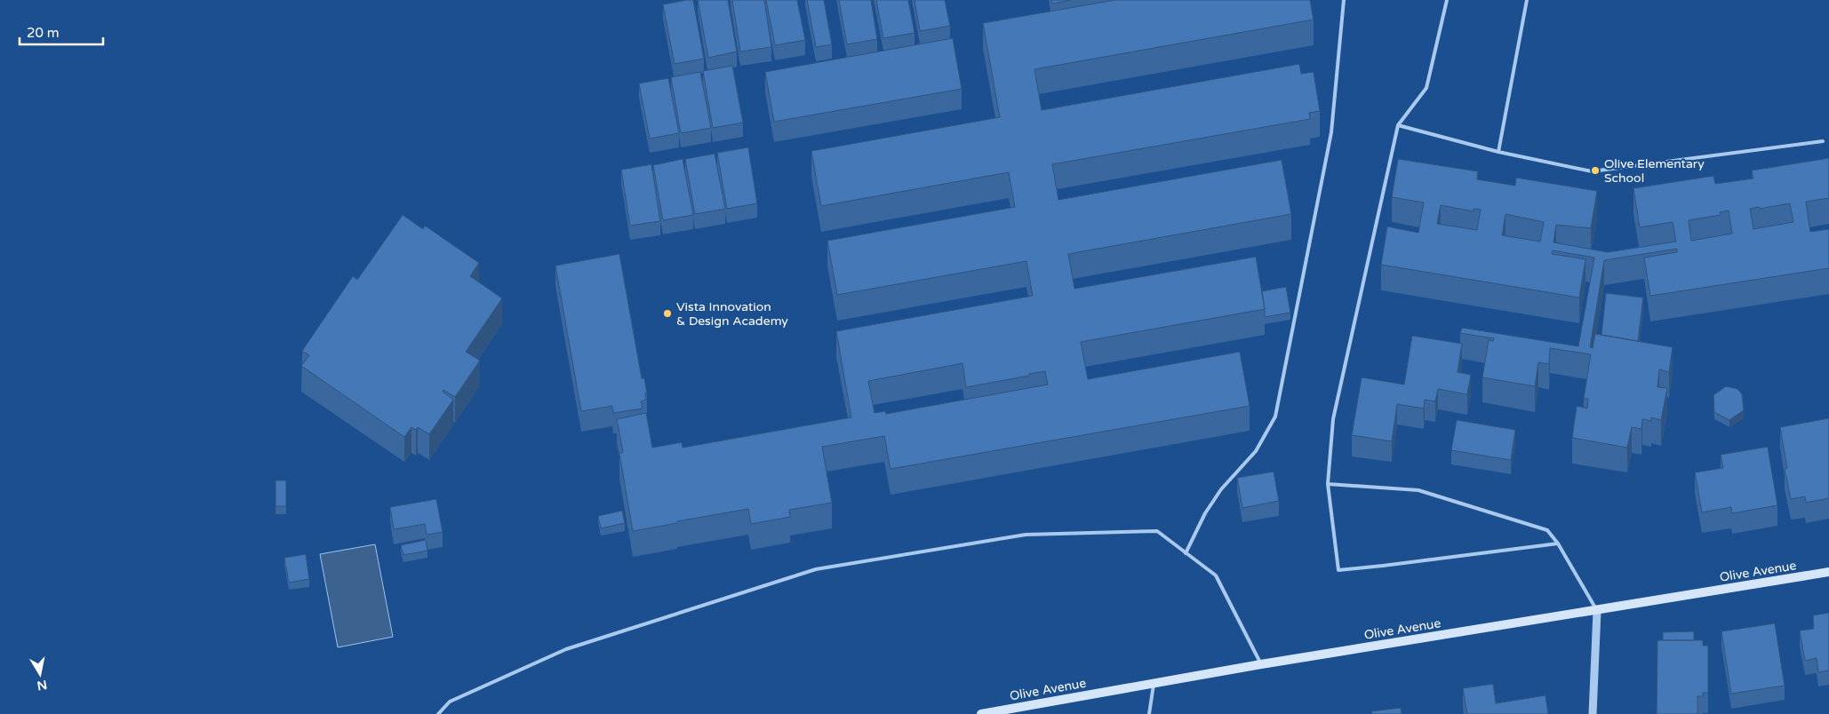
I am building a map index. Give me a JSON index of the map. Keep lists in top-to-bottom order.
{
  "streets": {
    "main road": ["Olive Avenue"]
  },
  "places": ["Olive Elementary School", "Vista Innovation & Design Academy"],
  "scale_bar": "20 m",
  "north": "bottom"
}
